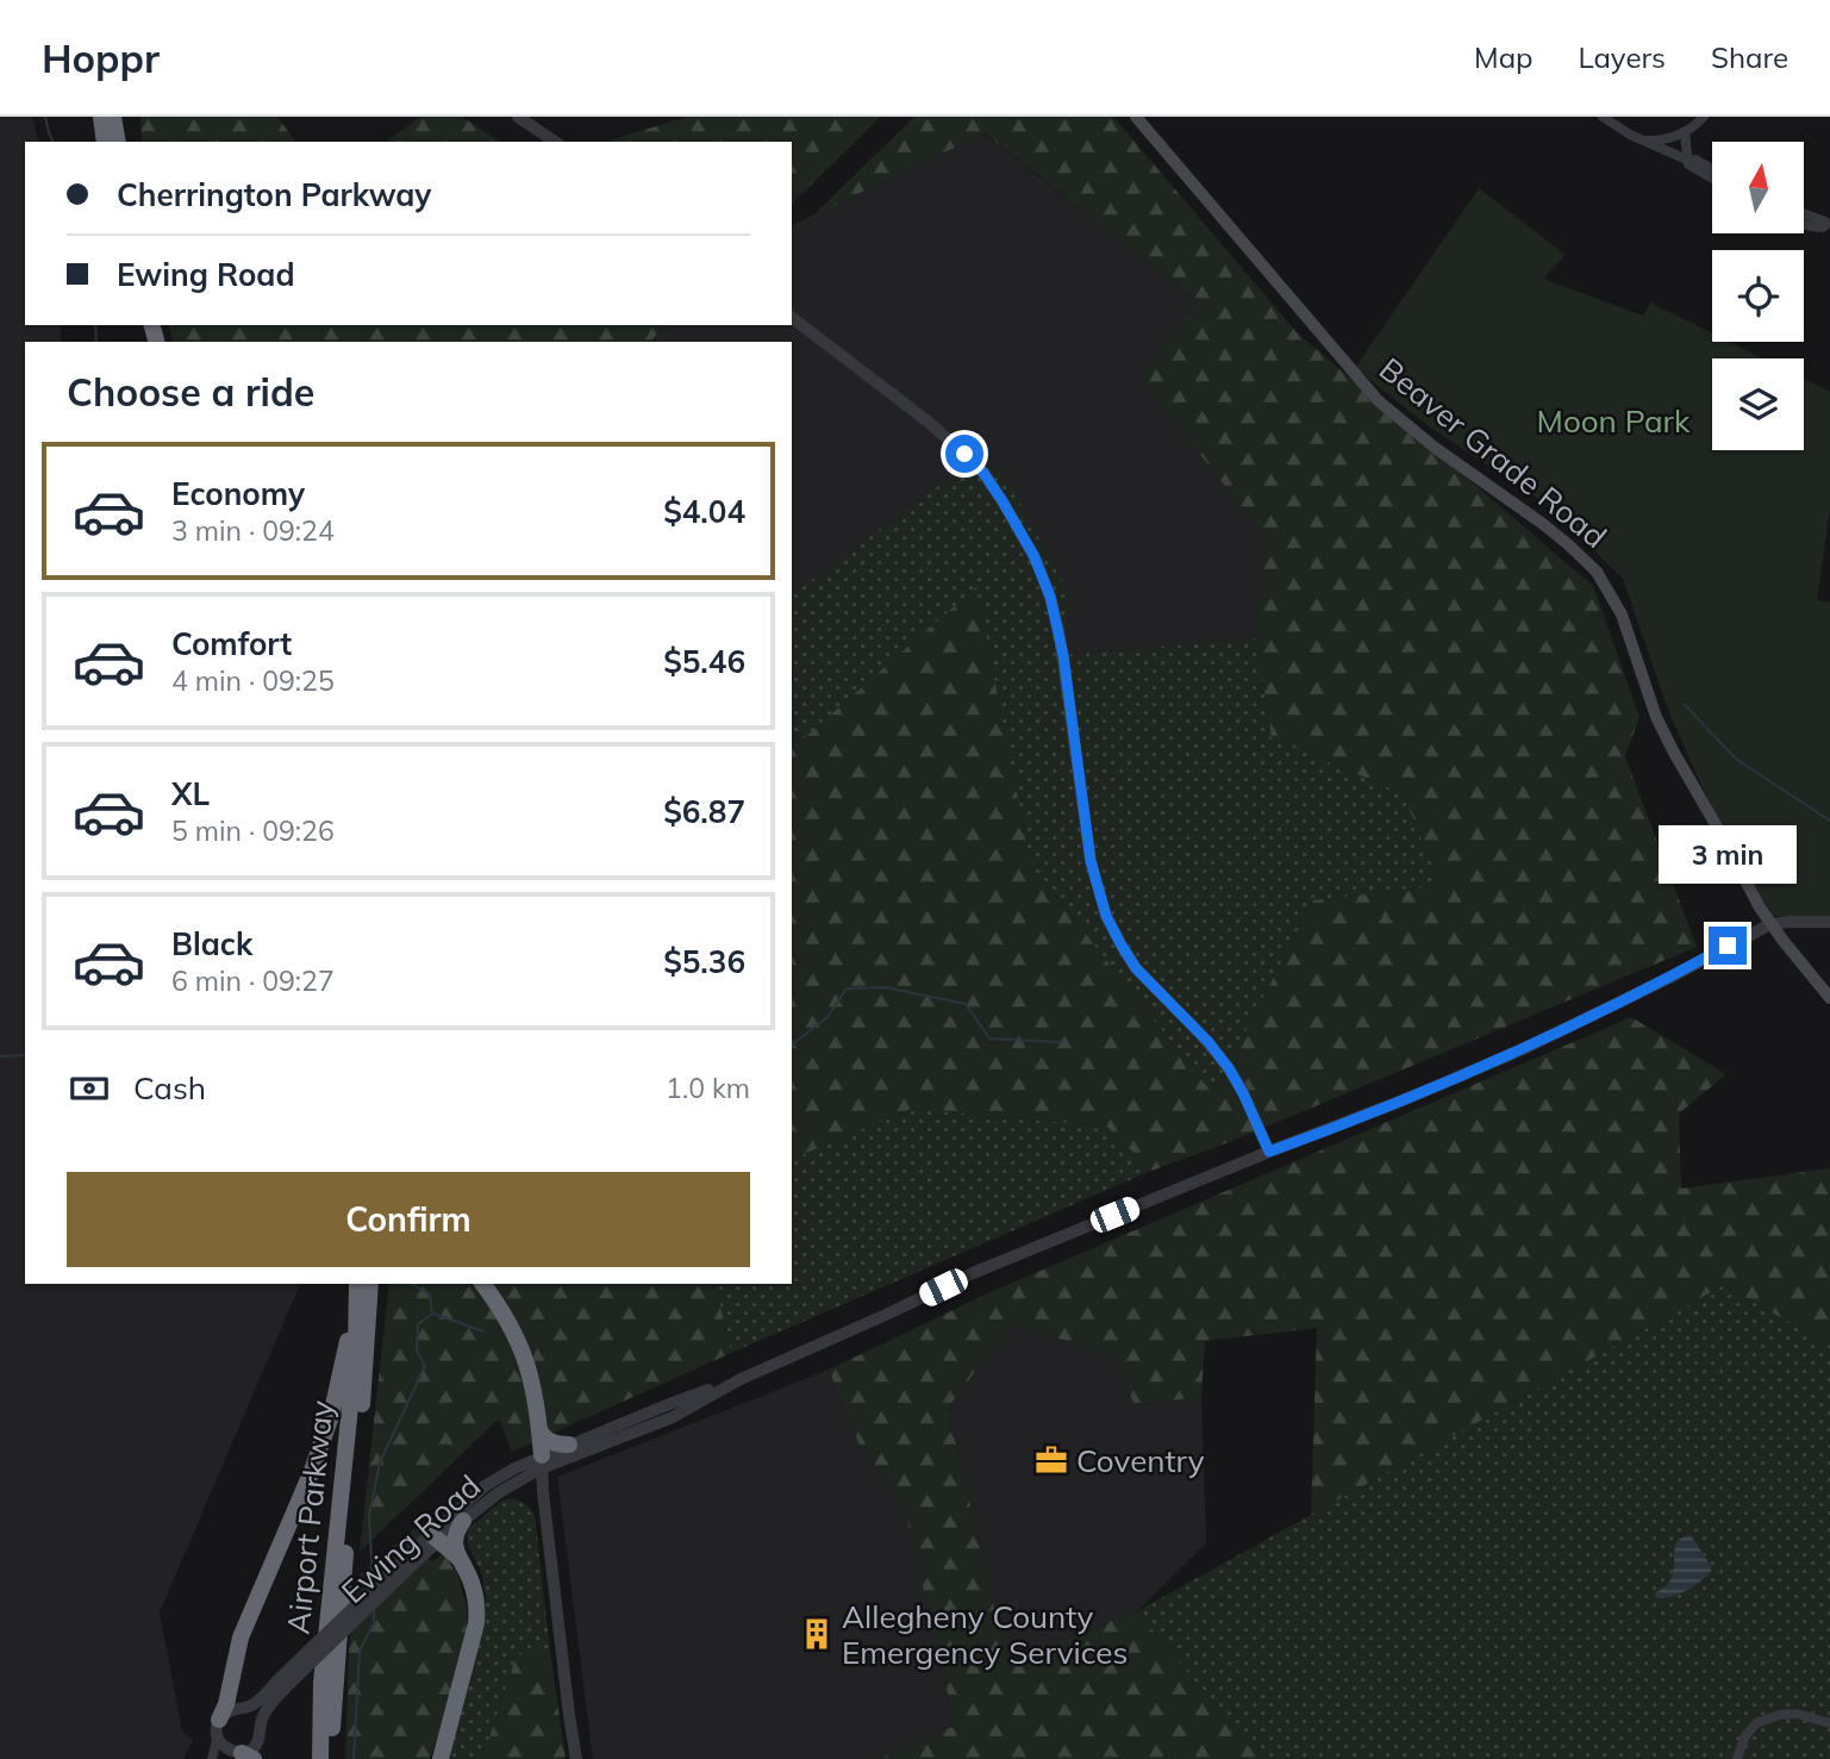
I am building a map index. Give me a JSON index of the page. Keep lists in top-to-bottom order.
{
  "streets": {
    "highway": ["Airport Parkway"],
    "main road": ["Beaver Grade Road"],
    "street": ["Ewing Road"]
  },
  "crossings": [
    ["Beaver Grade Road", "Ewing Road"]
  ],
  "parks": ["Moon Park"],
  "places": {
    "office": ["Coventry"],
    "building": ["Allegheny County Emergency Services"]
  },
  "north": "top",
  "page": {
    "header": "Hoppr",
    "nav": ["Map", "Layers", "Share"],
    "banner": ["Cherrington Parkway", "Ewing Road"],
    "heading": "Choose a ride",
    "list": [
      {
        "name": "Economy",
        "note": "3 min · 09:24",
        "value": "$4.04"
      },
      {
        "name": "Comfort",
        "note": "4 min · 09:25",
        "value": "$5.46"
      },
      {
        "name": "XL",
        "note": "5 min · 09:26",
        "value": "$6.87"
      },
      {
        "name": "Black",
        "note": "6 min · 09:27",
        "value": "$5.36"
      }
    ],
    "bubble": "3 min",
    "pay": ["Cash", "1.0 km"],
    "buttons": "Confirm"
  }
}
